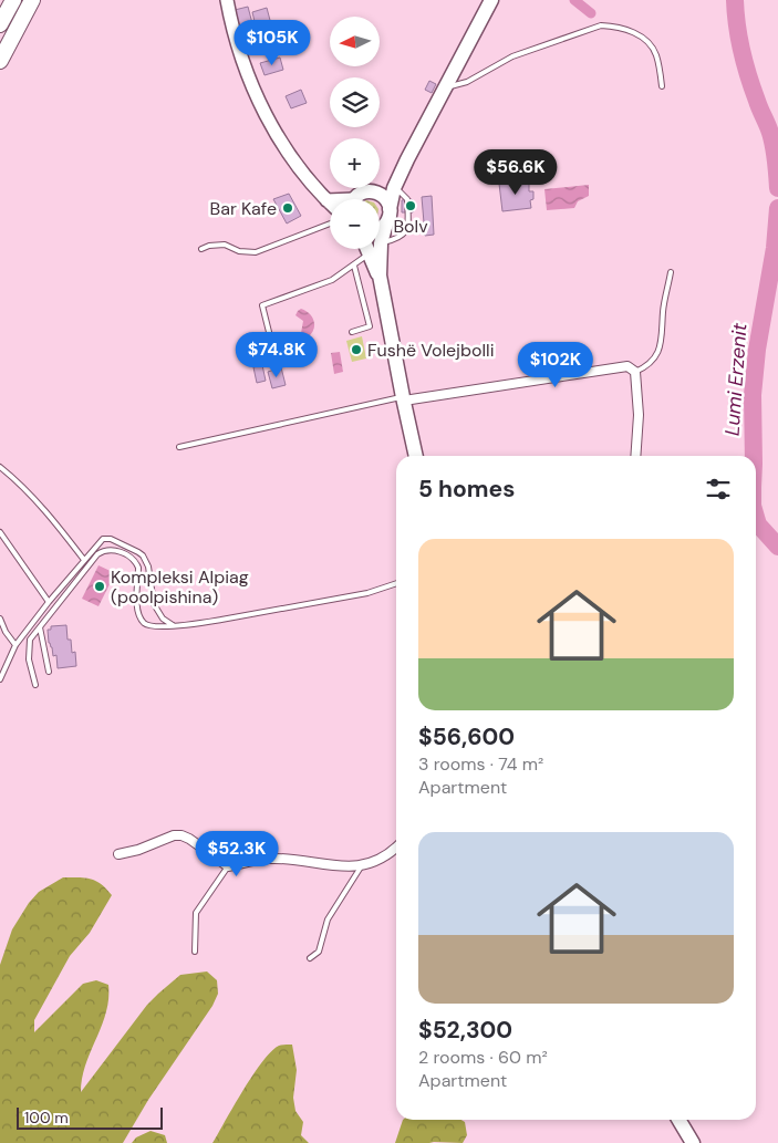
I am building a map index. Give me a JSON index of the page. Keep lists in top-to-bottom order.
{
  "water": ["Lumi Erzenit"],
  "places": [
    "Bolv",
    "Bar Kafe",
    "Fushë Volejbolli",
    "Kompleksi Alpiag (poolpishina)"
  ],
  "scale_bar": "100 m",
  "north": "left",
  "page": {
    "map_buttons": ["+", "−"],
    "price": [
      "$105K",
      "$56.6K",
      "$74.8K",
      "$102K",
      "$52.3K"
    ],
    "heading": "5 homes",
    "list": [
      {
        "name": "$56,600",
        "note": "3 rooms · 74 m² · Apartment"
      },
      {
        "name": "$52,300",
        "note": "2 rooms · 60 m² · Apartment"
      }
    ],
    "scale": "100 m"
  }
}
